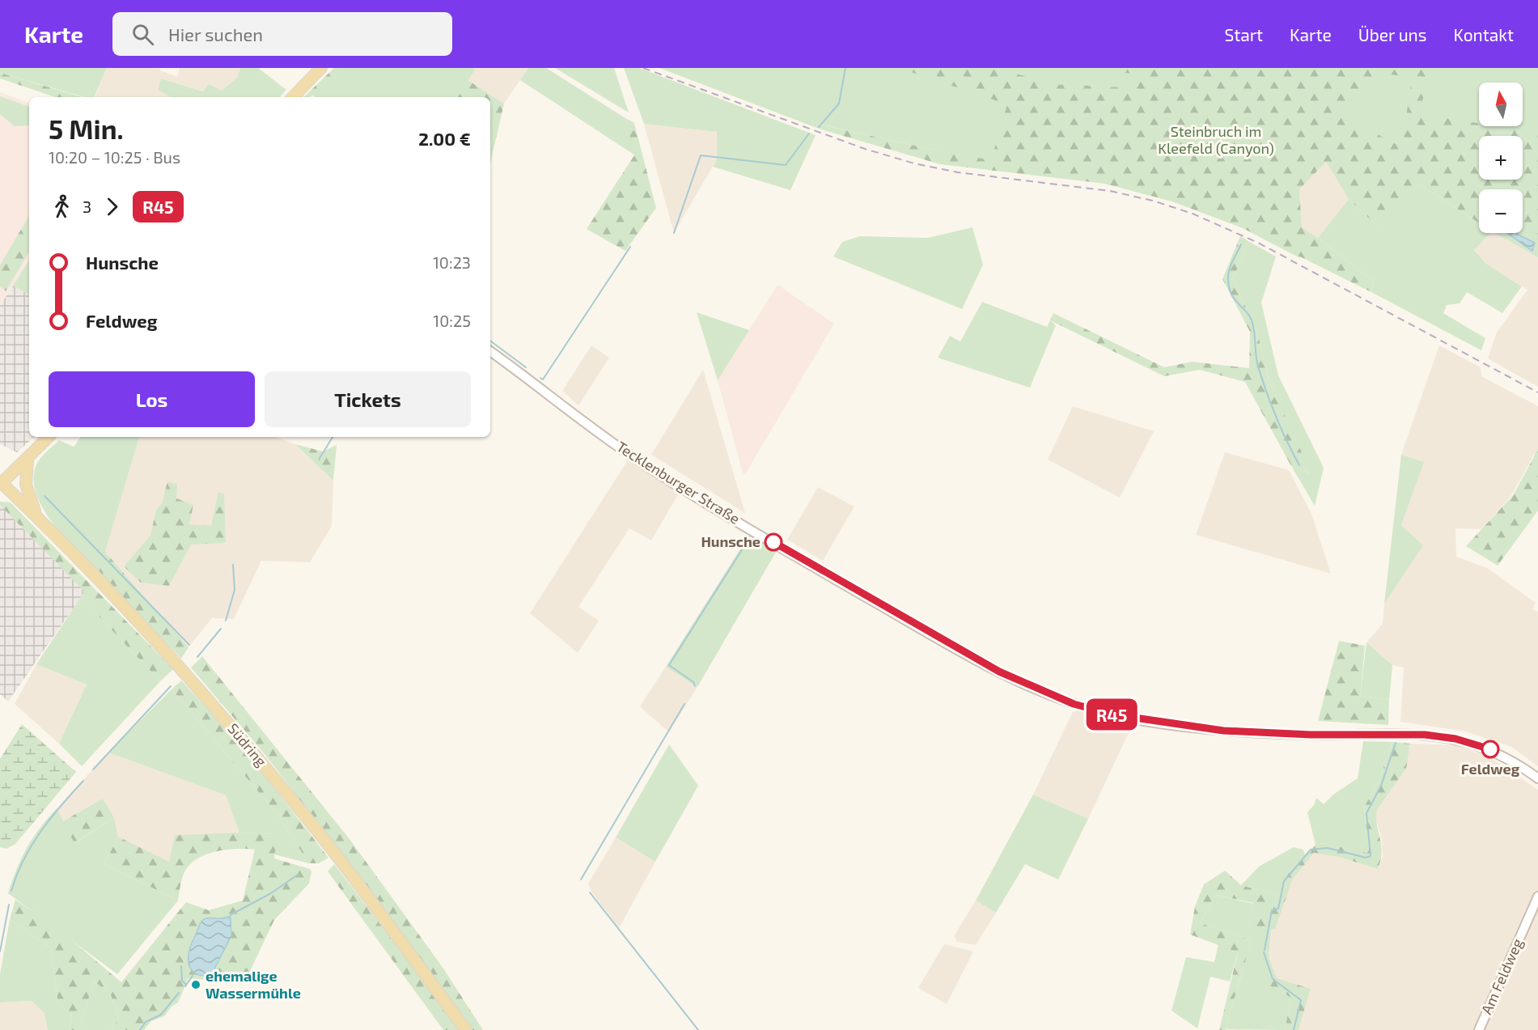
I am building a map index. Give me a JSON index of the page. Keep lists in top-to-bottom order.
{
  "streets": {
    "main road": ["Südring"],
    "street": ["Tecklenburger Straße", "Am Feldweg"]
  },
  "parks": ["Steinbruch im Kleefeld (Canyon)"],
  "places": ["Hunsche", "Feldweg", "ehemalige Wassermühle"],
  "lines": ["bus line R45"],
  "north": "top",
  "page": {
    "header": "Karte",
    "search": "Hier suchen",
    "nav": [
      "Start",
      "Karte",
      "Über uns",
      "Kontakt"
    ],
    "on_map": "R45",
    "map_buttons": ["+", "−"],
    "heading": ["5 Min.", "10:20 – 10:25 · Bus", "2.00 €"],
    "legs": ["3", "R45"],
    "list": [
      {
        "name": "Hunsche",
        "value": "10:23"
      },
      {
        "name": "Feldweg",
        "value": "10:25"
      }
    ],
    "buttons": ["Los", "Tickets"]
  }
}
